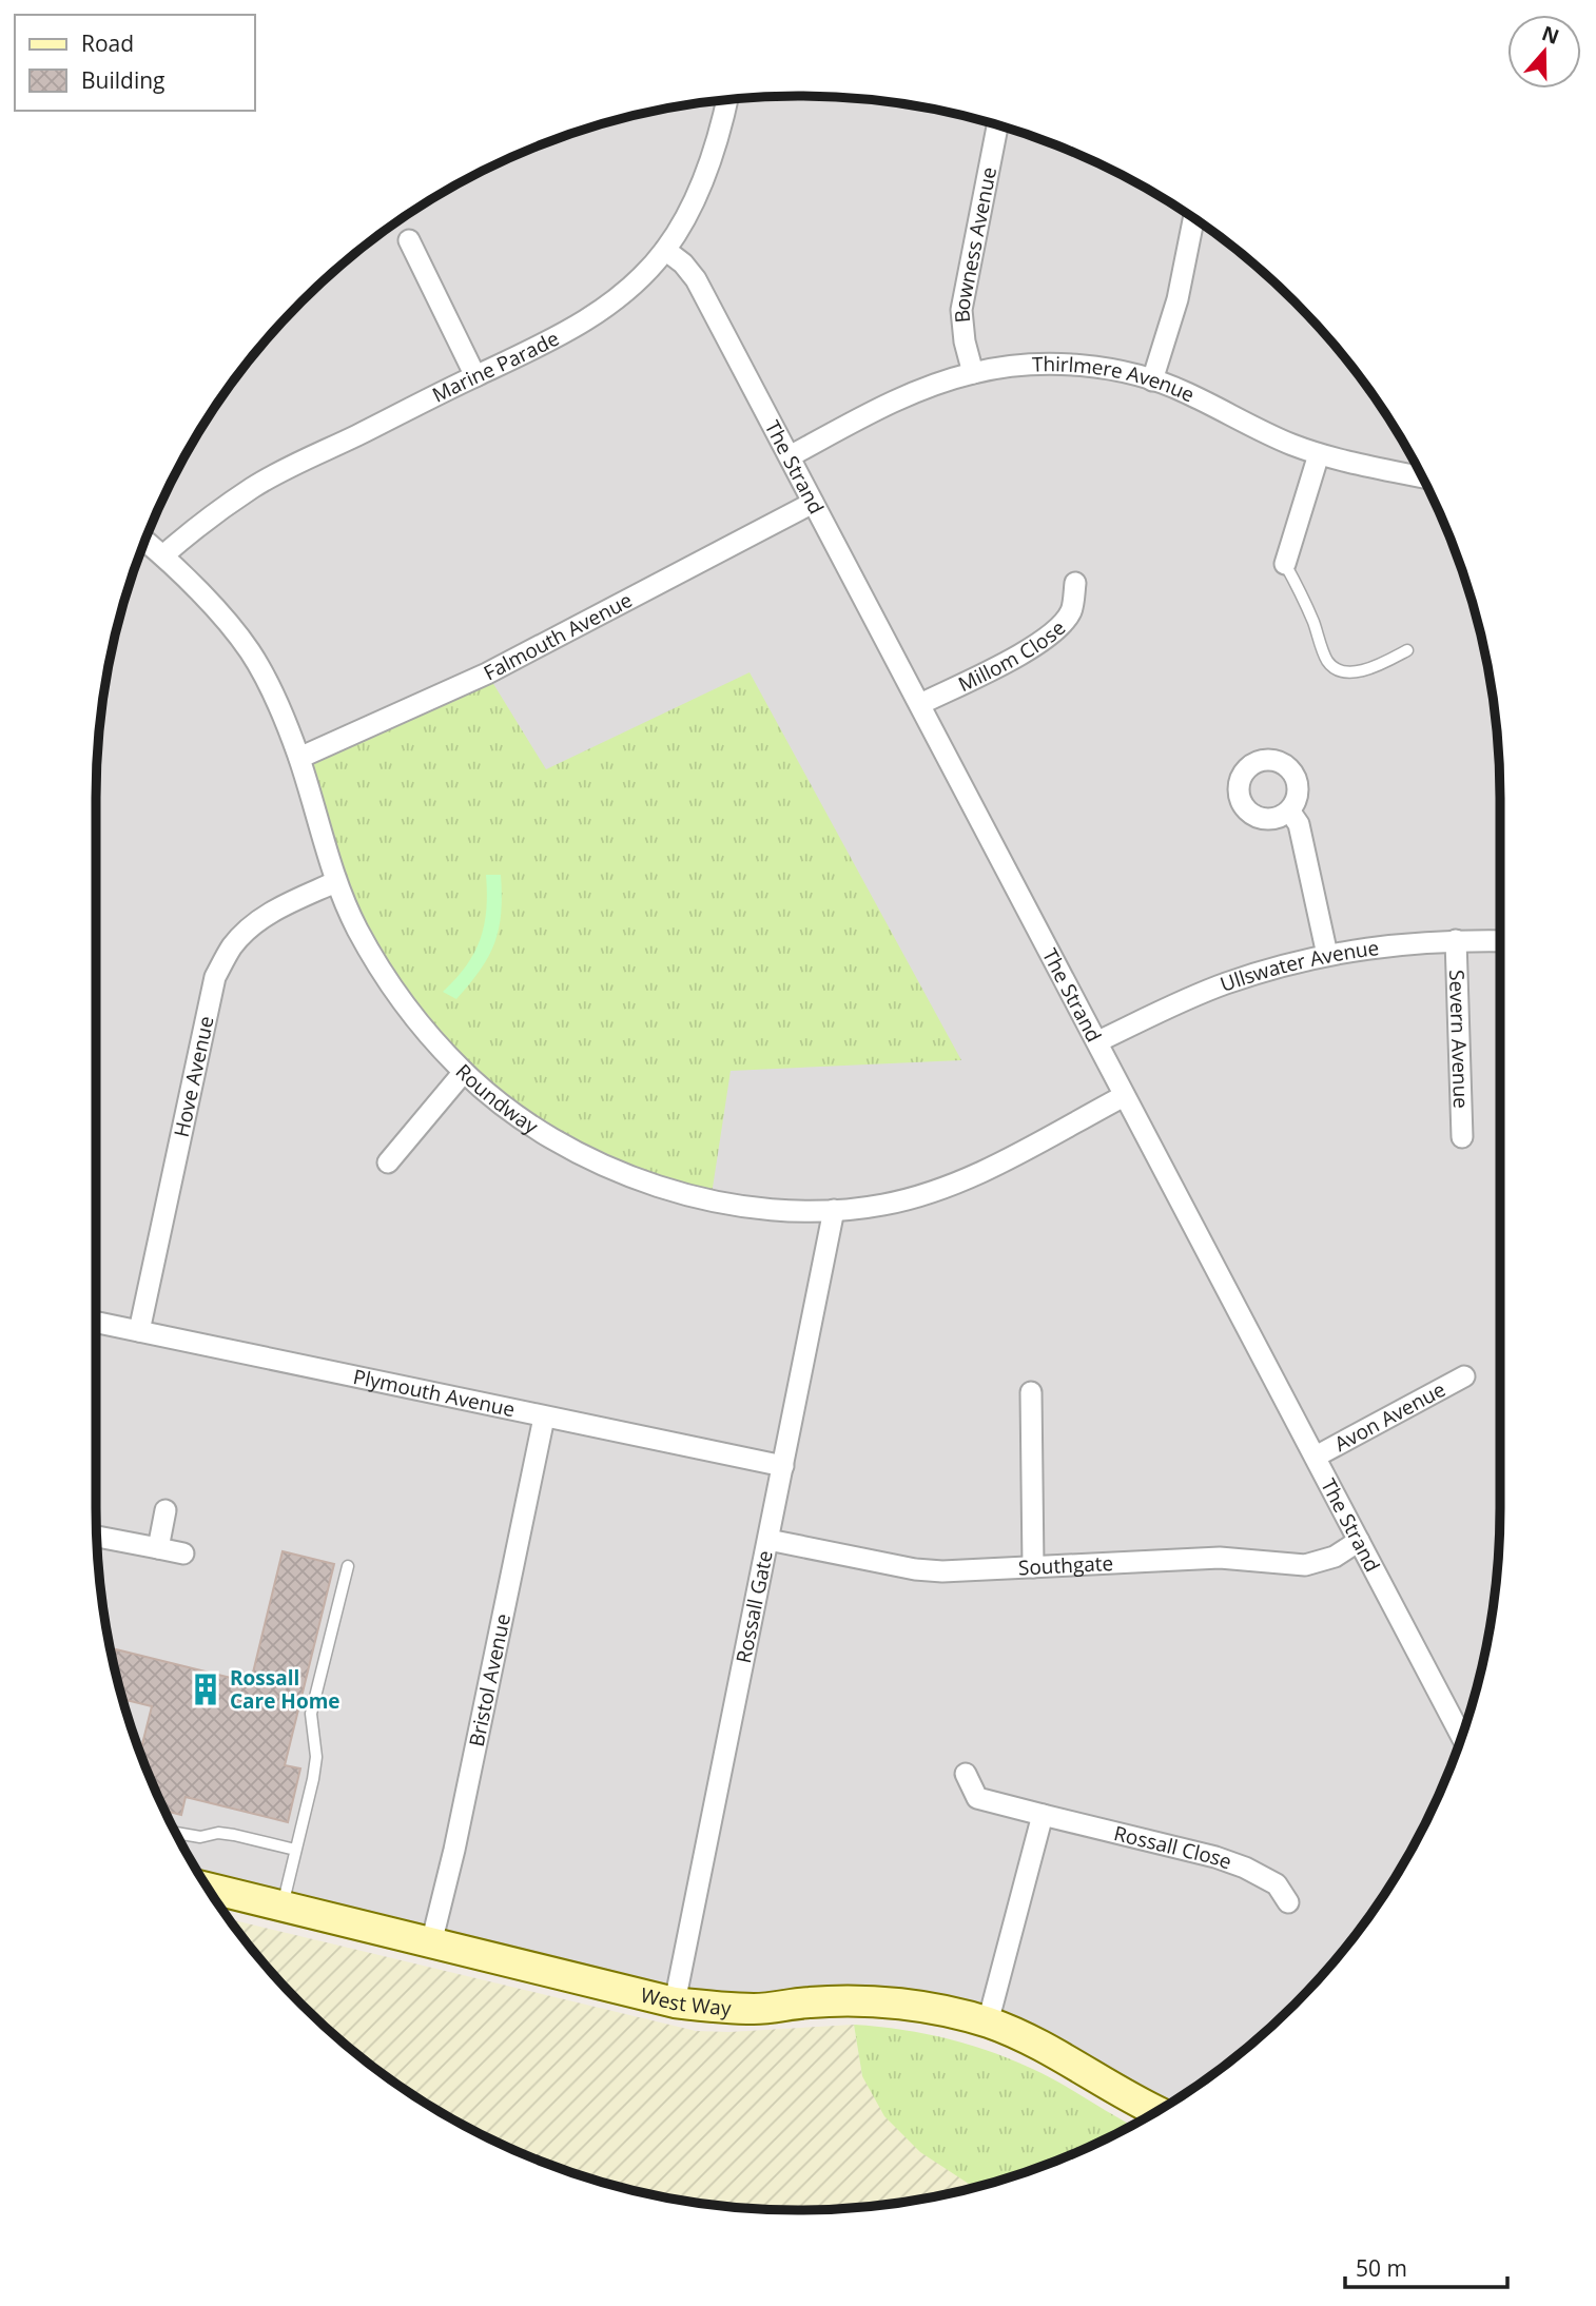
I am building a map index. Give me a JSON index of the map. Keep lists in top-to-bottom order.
{
  "streets": {
    "street": [
      "Bowness Avenue",
      "Marine Parade",
      "Thirlmere Avenue",
      "The Strand",
      "Falmouth Avenue",
      "Millom Close",
      "Ullswater Avenue",
      "Severn Avenue",
      "Hove Avenue",
      "Roundway",
      "Plymouth Avenue",
      "Avon Avenue",
      "Southgate",
      "Rossall Gate",
      "Bristol Avenue",
      "Rossall Close",
      "West Way"
    ]
  },
  "crossings": [
    ["Bowness Avenue", "Thirlmere Avenue"],
    ["Marine Parade", "The Strand"],
    ["Marine Parade", "Roundway"],
    ["Thirlmere Avenue", "The Strand"],
    ["The Strand", "Falmouth Avenue"],
    ["The Strand", "Millom Close"],
    ["The Strand", "Ullswater Avenue"],
    ["The Strand", "Roundway"],
    ["The Strand", "Avon Avenue"],
    ["The Strand", "Southgate"],
    ["Falmouth Avenue", "Roundway"],
    ["Ullswater Avenue", "Severn Avenue"],
    ["Hove Avenue", "Roundway"],
    ["Hove Avenue", "Plymouth Avenue"],
    ["Roundway", "Rossall Gate"],
    ["Plymouth Avenue", "Rossall Gate"],
    ["Plymouth Avenue", "Bristol Avenue"],
    ["Southgate", "Rossall Gate"],
    ["Rossall Gate", "West Way"],
    ["Bristol Avenue", "West Way"]
  ],
  "places": {
    "building": ["Rossall Care Home"]
  },
  "legend": ["Road", "Building"],
  "scale_bar": "50 m",
  "north": "top"
}
